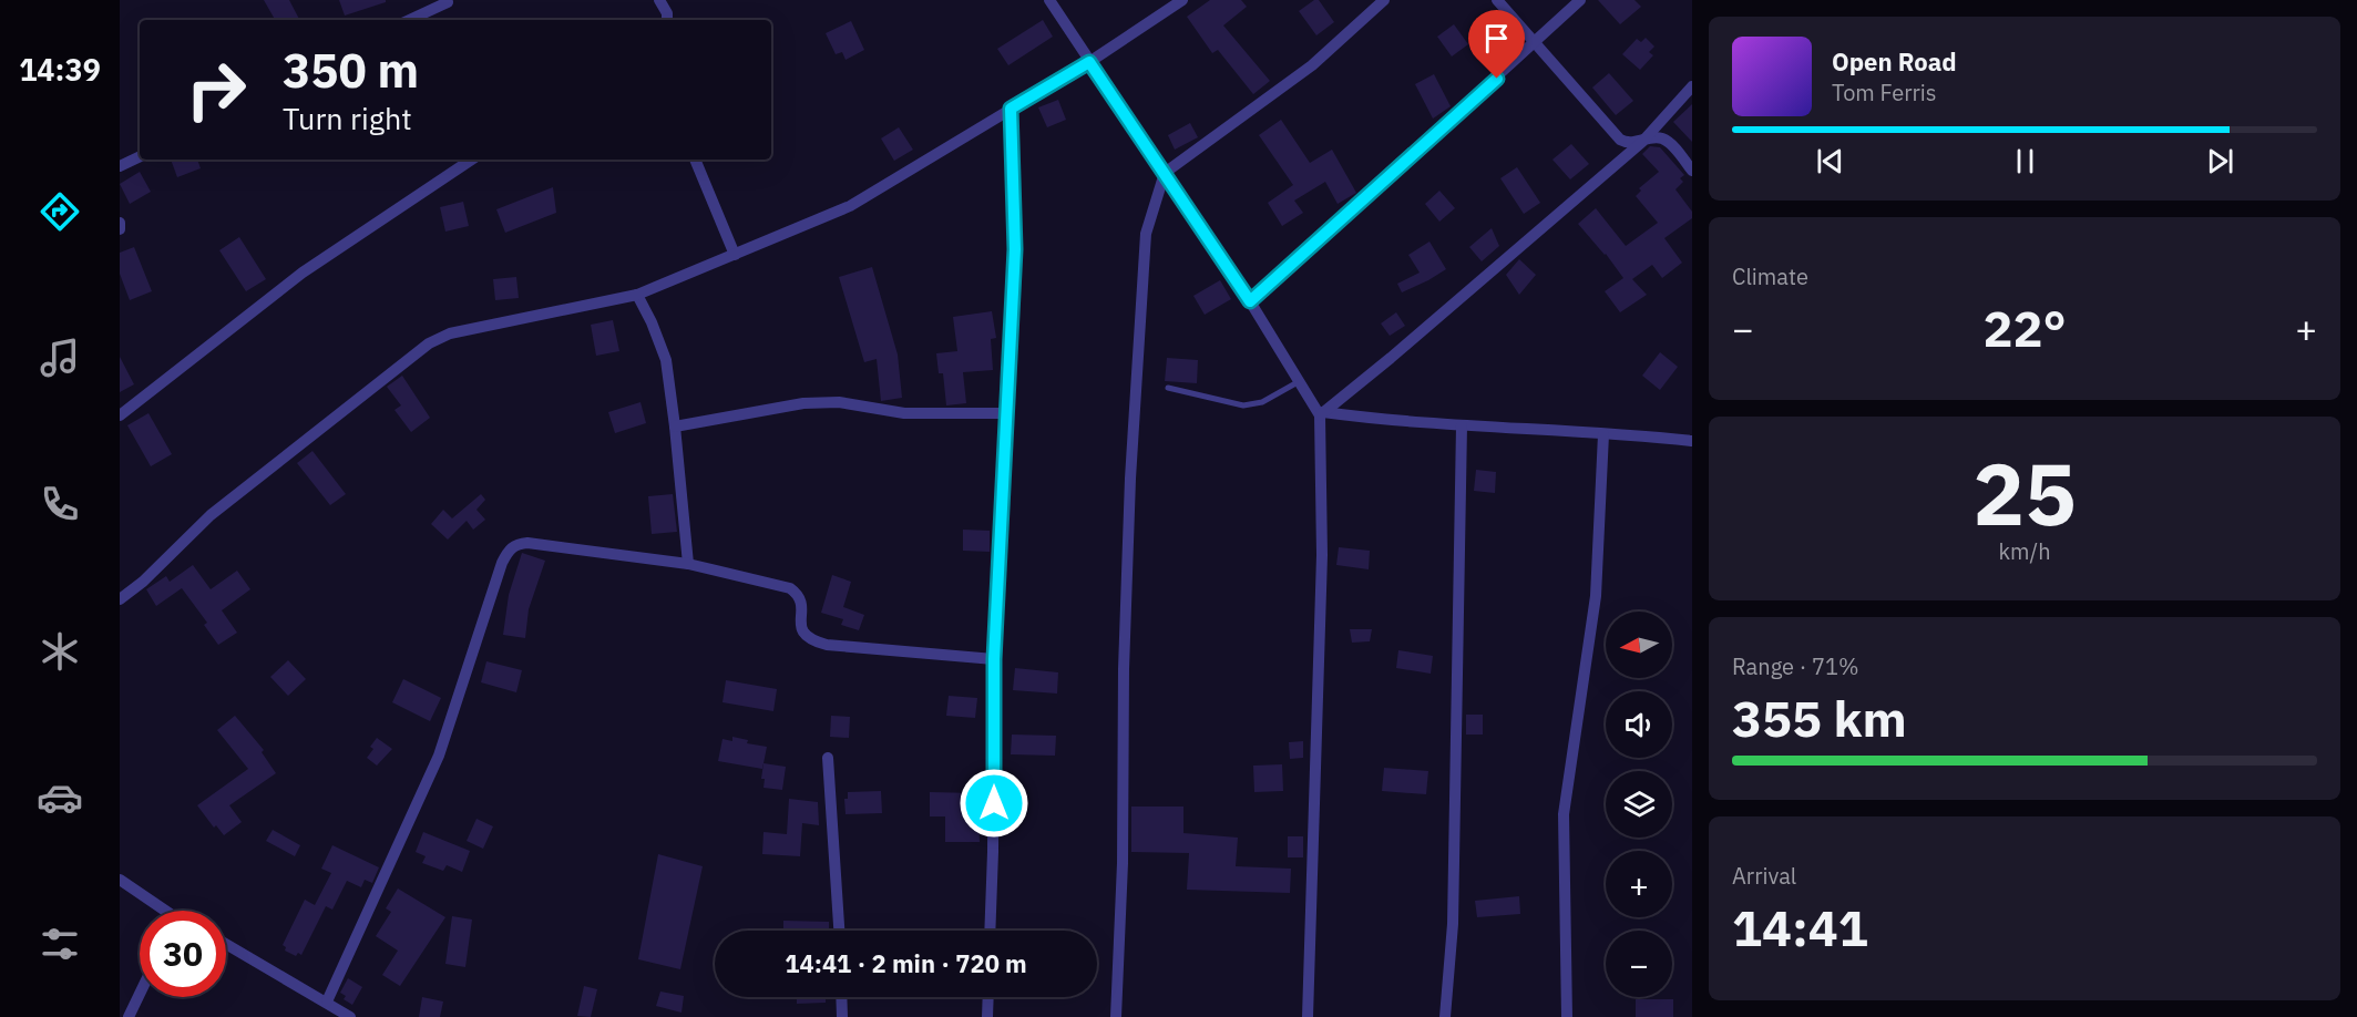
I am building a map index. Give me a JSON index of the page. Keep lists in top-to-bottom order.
{
  "north": "left",
  "page": {
    "tabs": "14:39",
    "turn": ["350 m", "Turn right"],
    "song": ["Open Road", "Tom Ferris"],
    "tile": [
      "Climate",
      ["25", "km/h"],
      ["Range · 71%", "355 km"],
      ["Arrival", "14:41"]
    ],
    "heat": ["−", "22°", "+"],
    "map_buttons": ["+", "−"],
    "limit": "30",
    "trip": "14:41 · 2 min · 720 m"
  }
}
